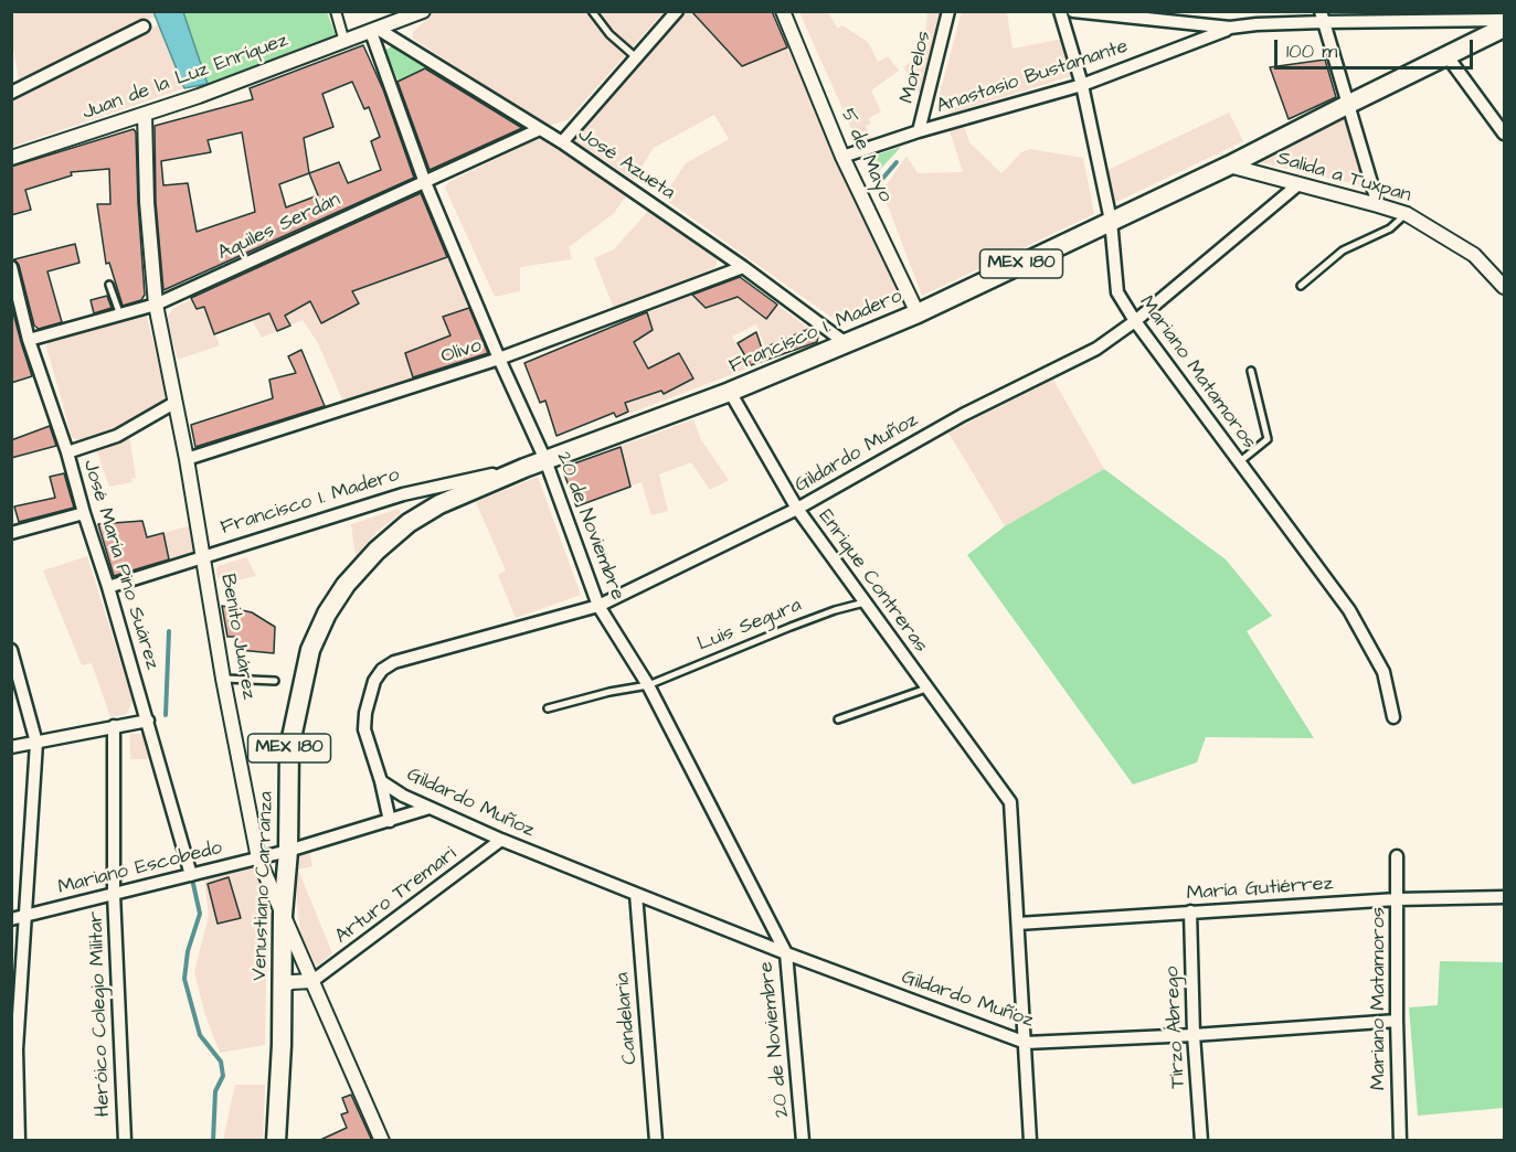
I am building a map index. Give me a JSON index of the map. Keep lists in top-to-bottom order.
{
  "streets": {
    "main road": ["MEX 180", "Francisco I. Madero", "Venustiano Carranza"],
    "street": [
      "Morelos",
      "Juan de la Luz Enríquez",
      "Anastasio Bustamante",
      "5 de Mayo",
      "José Azueta",
      "Salida a Tuxpan",
      "Aquiles Serdán",
      "Olivo",
      "Mariano Matamoros",
      "Gildardo Muñoz",
      "20 de Noviembre",
      "José María Pino Suárez",
      "Enrique Contreras",
      "Benito Juárez",
      "Mariano Escobedo",
      "María Gutiérrez",
      "Arturo Tremari",
      "Heróico Colegio Militar",
      "Candelaria",
      "Tirzo Ábrego"
    ],
    "lane": ["Luis Segura"]
  },
  "crossings": [
    ["Morelos", "Anastasio Bustamante"],
    ["Juan de la Luz Enríquez", "José Azueta"],
    ["Juan de la Luz Enríquez", "20 de Noviembre"],
    ["Juan de la Luz Enríquez", "Benito Juárez"],
    ["Anastasio Bustamante", "5 de Mayo"],
    ["Anastasio Bustamante", "Mariano Matamoros"],
    ["5 de Mayo", "Francisco I. Madero"],
    ["José Azueta", "Aquiles Serdán"],
    ["José Azueta", "Francisco I. Madero"],
    ["José Azueta", "Olivo"],
    ["José Azueta", "20 de Noviembre"],
    ["Salida a Tuxpan", "Francisco I. Madero"],
    ["Salida a Tuxpan", "Gildardo Muñoz"],
    ["Aquiles Serdán", "20 de Noviembre"],
    ["Aquiles Serdán", "José María Pino Suárez"],
    ["Aquiles Serdán", "Benito Juárez"],
    ["Francisco I. Madero", "Mariano Matamoros"],
    ["Francisco I. Madero", "20 de Noviembre"],
    ["Francisco I. Madero", "José María Pino Suárez"],
    ["Francisco I. Madero", "Enrique Contreras"],
    ["Francisco I. Madero", "Benito Juárez"],
    ["Francisco I. Madero", "Venustiano Carranza"],
    ["Olivo", "20 de Noviembre"],
    ["Olivo", "Benito Juárez"],
    ["Mariano Matamoros", "Gildardo Muñoz"],
    ["Mariano Matamoros", "María Gutiérrez"],
    ["Gildardo Muñoz", "20 de Noviembre"],
    ["Gildardo Muñoz", "Enrique Contreras"],
    ["Gildardo Muñoz", "Mariano Escobedo"],
    ["Gildardo Muñoz", "Arturo Tremari"],
    ["Gildardo Muñoz", "Candelaria"],
    ["Gildardo Muñoz", "Tirzo Ábrego"],
    ["20 de Noviembre", "Luis Segura"],
    ["José María Pino Suárez", "Mariano Escobedo"],
    ["Enrique Contreras", "Luis Segura"],
    ["Enrique Contreras", "María Gutiérrez"],
    ["Benito Juárez", "Mariano Escobedo"],
    ["Benito Juárez", "Venustiano Carranza"],
    ["Benito Juárez", "Arturo Tremari"],
    ["Mariano Escobedo", "Venustiano Carranza"],
    ["Mariano Escobedo", "Heróico Colegio Militar"],
    ["María Gutiérrez", "Tirzo Ábrego"]
  ],
  "scale_bar": "100 m"
}
